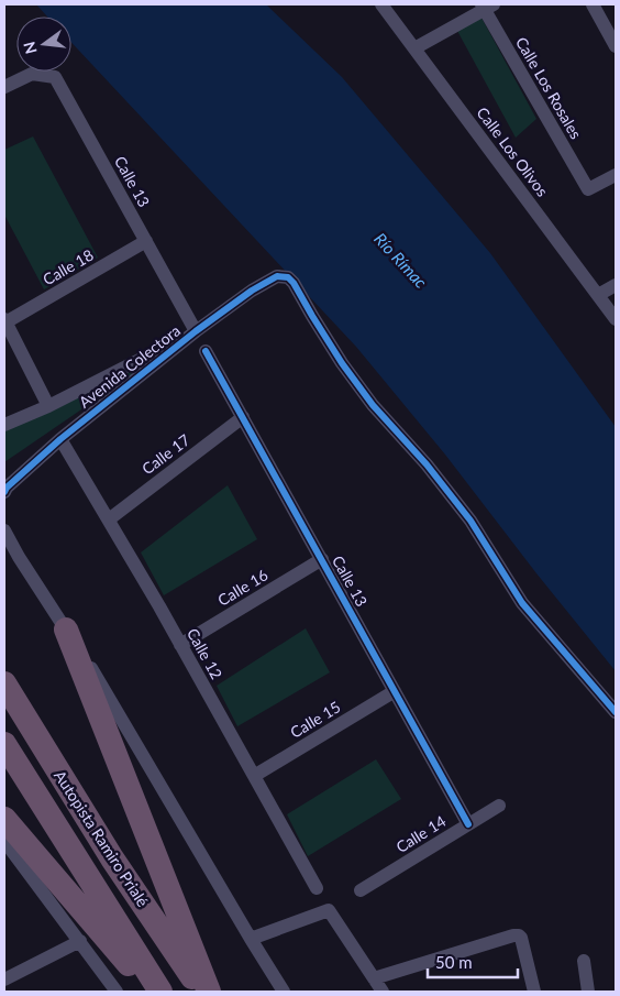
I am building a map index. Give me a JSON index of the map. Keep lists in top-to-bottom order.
{
  "streets": {
    "highway": ["Autopista Ramiro Prialé"],
    "street": [
      "Calle Los Rosales",
      "Calle Los Olivos",
      "Calle 13",
      "Calle 18",
      "Avenida Colectora",
      "Calle 17",
      "Calle 16",
      "Calle 12",
      "Calle 15",
      "Calle 14"
    ]
  },
  "crossings": [
    ["Calle 13", "Calle 18"],
    ["Calle 13", "Avenida Colectora"],
    ["Calle 13", "Calle 17"],
    ["Calle 13", "Calle 16"],
    ["Calle 13", "Calle 15"],
    ["Calle 13", "Calle 14"],
    ["Avenida Colectora", "Calle 12"],
    ["Calle 17", "Calle 12"],
    ["Calle 16", "Calle 12"],
    ["Calle 12", "Calle 15"]
  ],
  "water": ["Río Rímac"],
  "scale_bar": "50 m",
  "north": "left"
}
